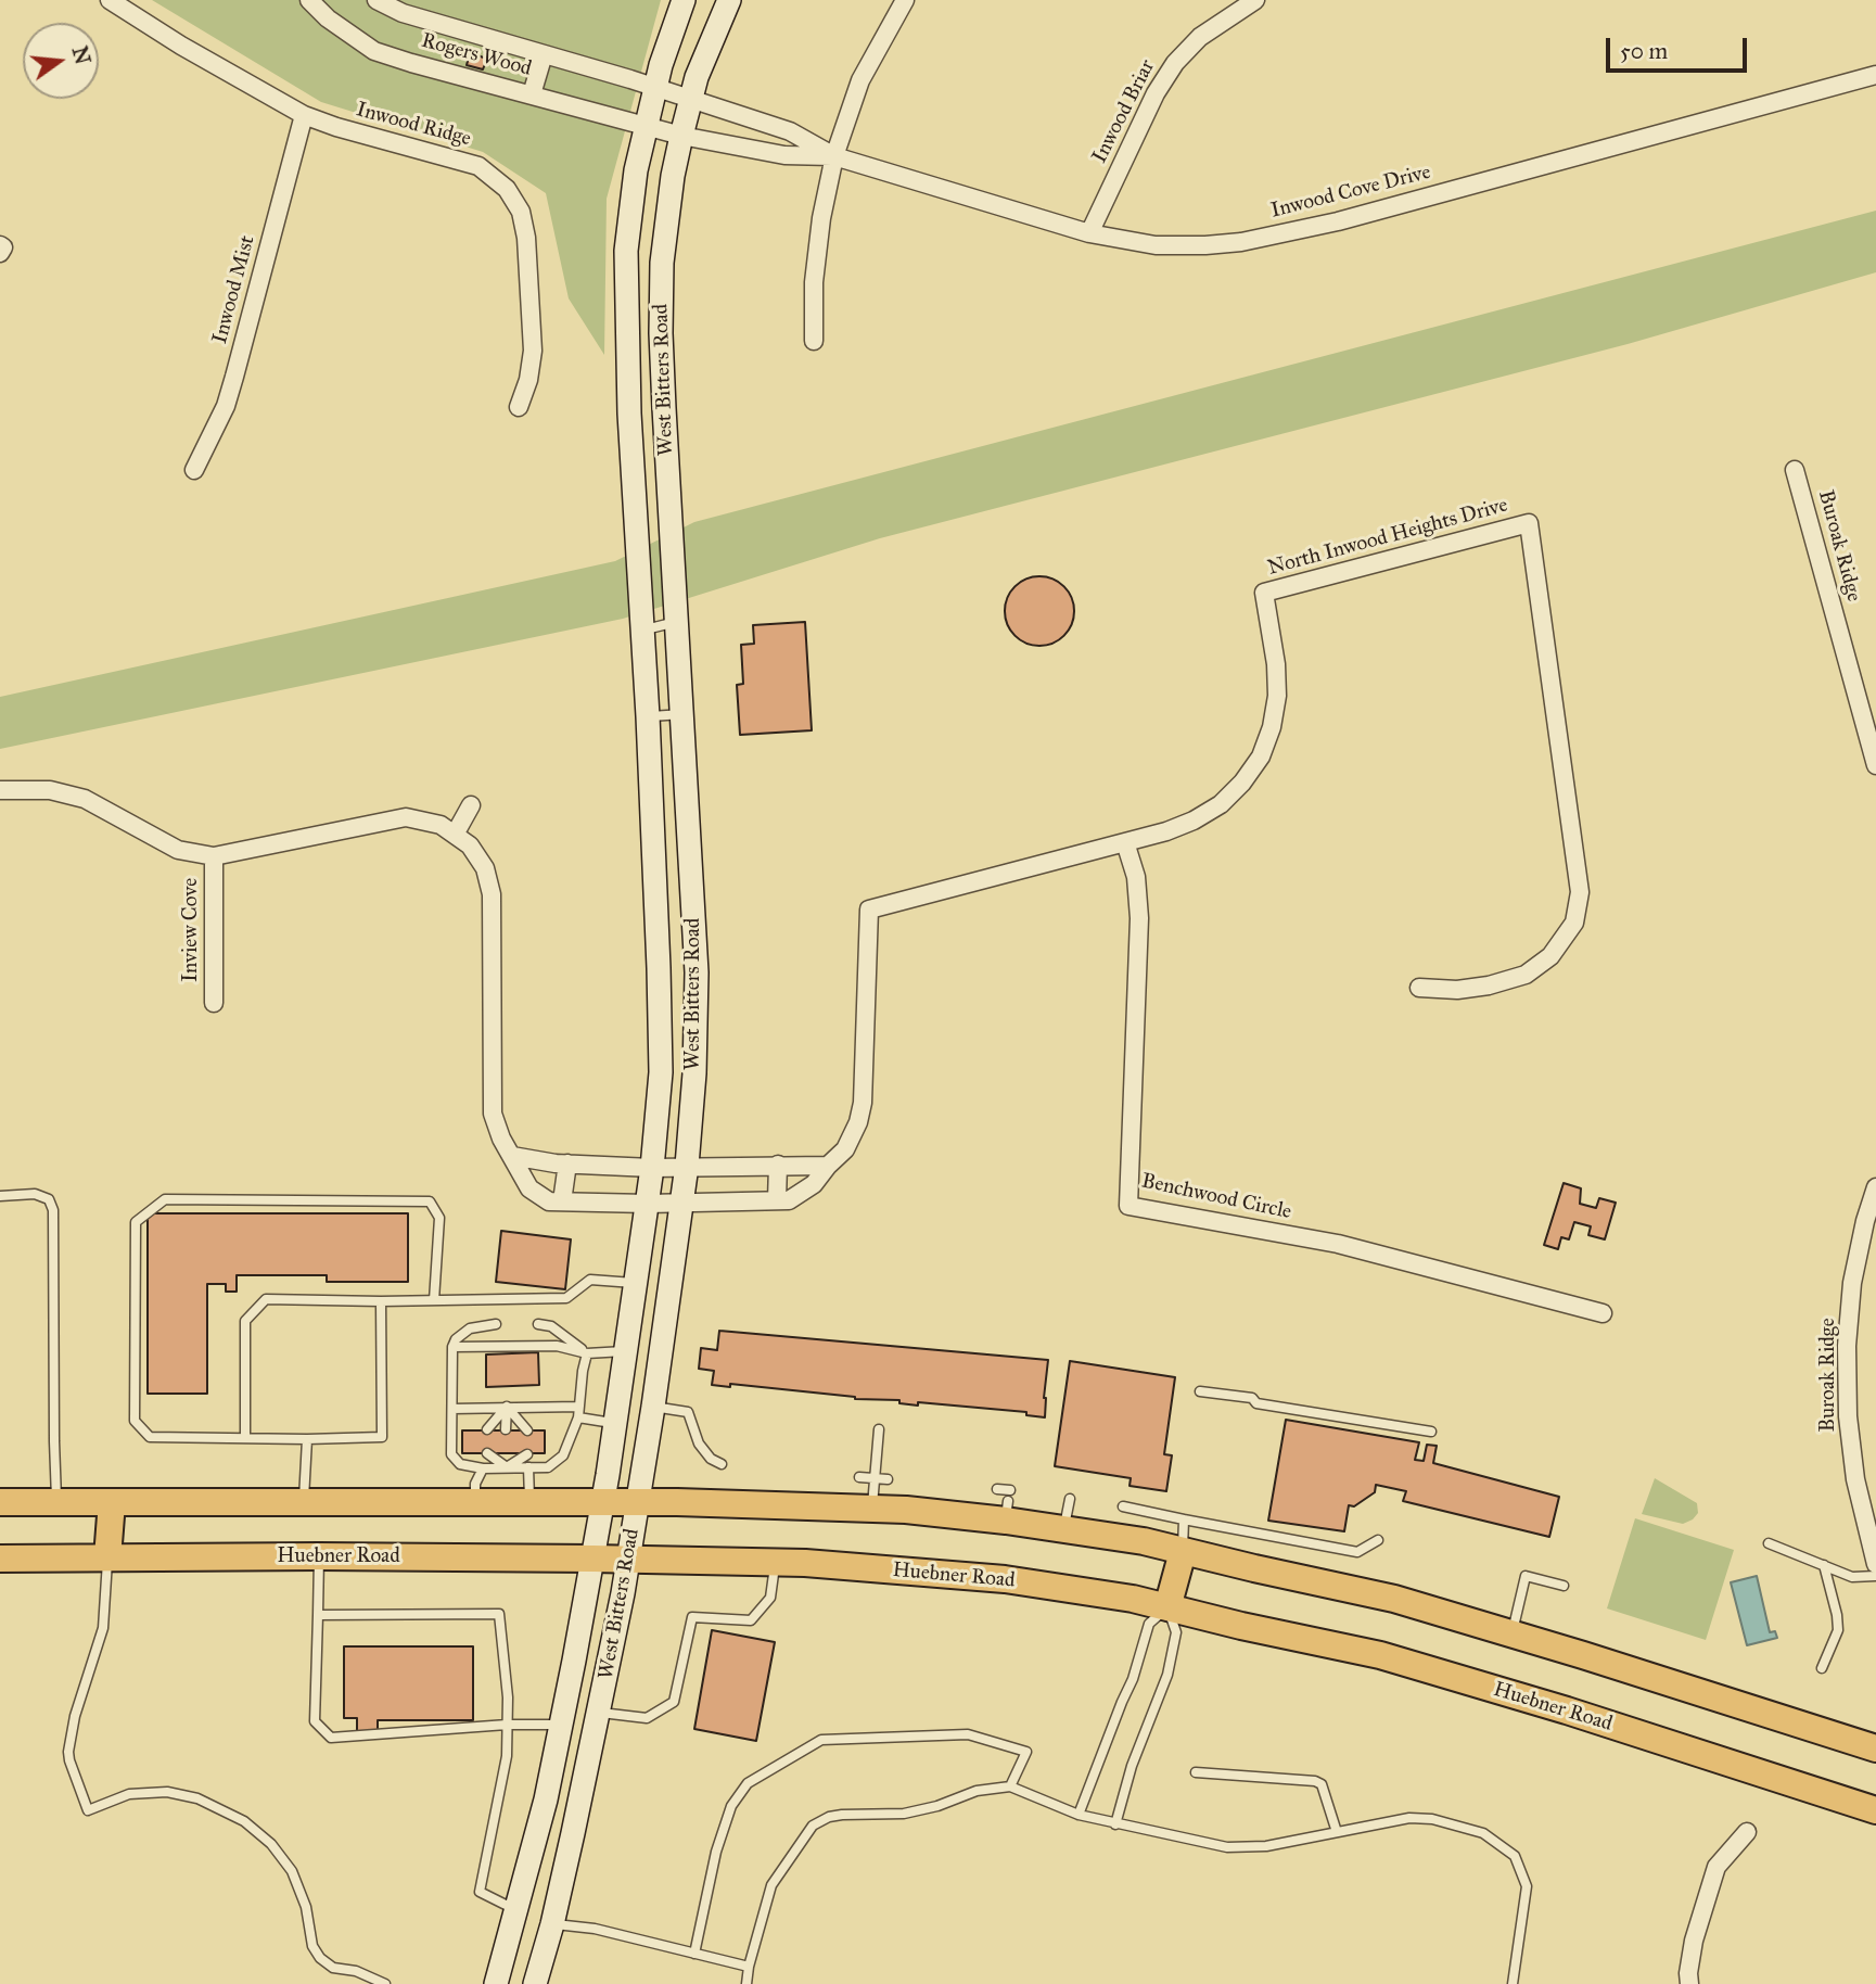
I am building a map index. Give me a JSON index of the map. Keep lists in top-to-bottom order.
{
  "streets": {
    "main road": ["West Bitters Road", "Huebner Road"],
    "street": [
      "Rogers Wood",
      "Inwood Briar",
      "Inwood Ridge",
      "Inwood Cove Drive",
      "Inwood Mist",
      "North Inwood Heights Drive",
      "Buroak Ridge",
      "Inview Cove",
      "Benchwood Circle"
    ]
  },
  "crossings": [
    ["Rogers Wood", "Inwood Cove Drive"],
    ["Rogers Wood", "West Bitters Road"],
    ["Inwood Briar", "Inwood Cove Drive"],
    ["Inwood Ridge", "Inwood Mist"],
    ["Inwood Cove Drive", "West Bitters Road"],
    ["West Bitters Road", "North Inwood Heights Drive"],
    ["West Bitters Road", "Huebner Road"],
    ["North Inwood Heights Drive", "Benchwood Circle"]
  ],
  "scale_bar": "50 m",
  "north": "right"
}
